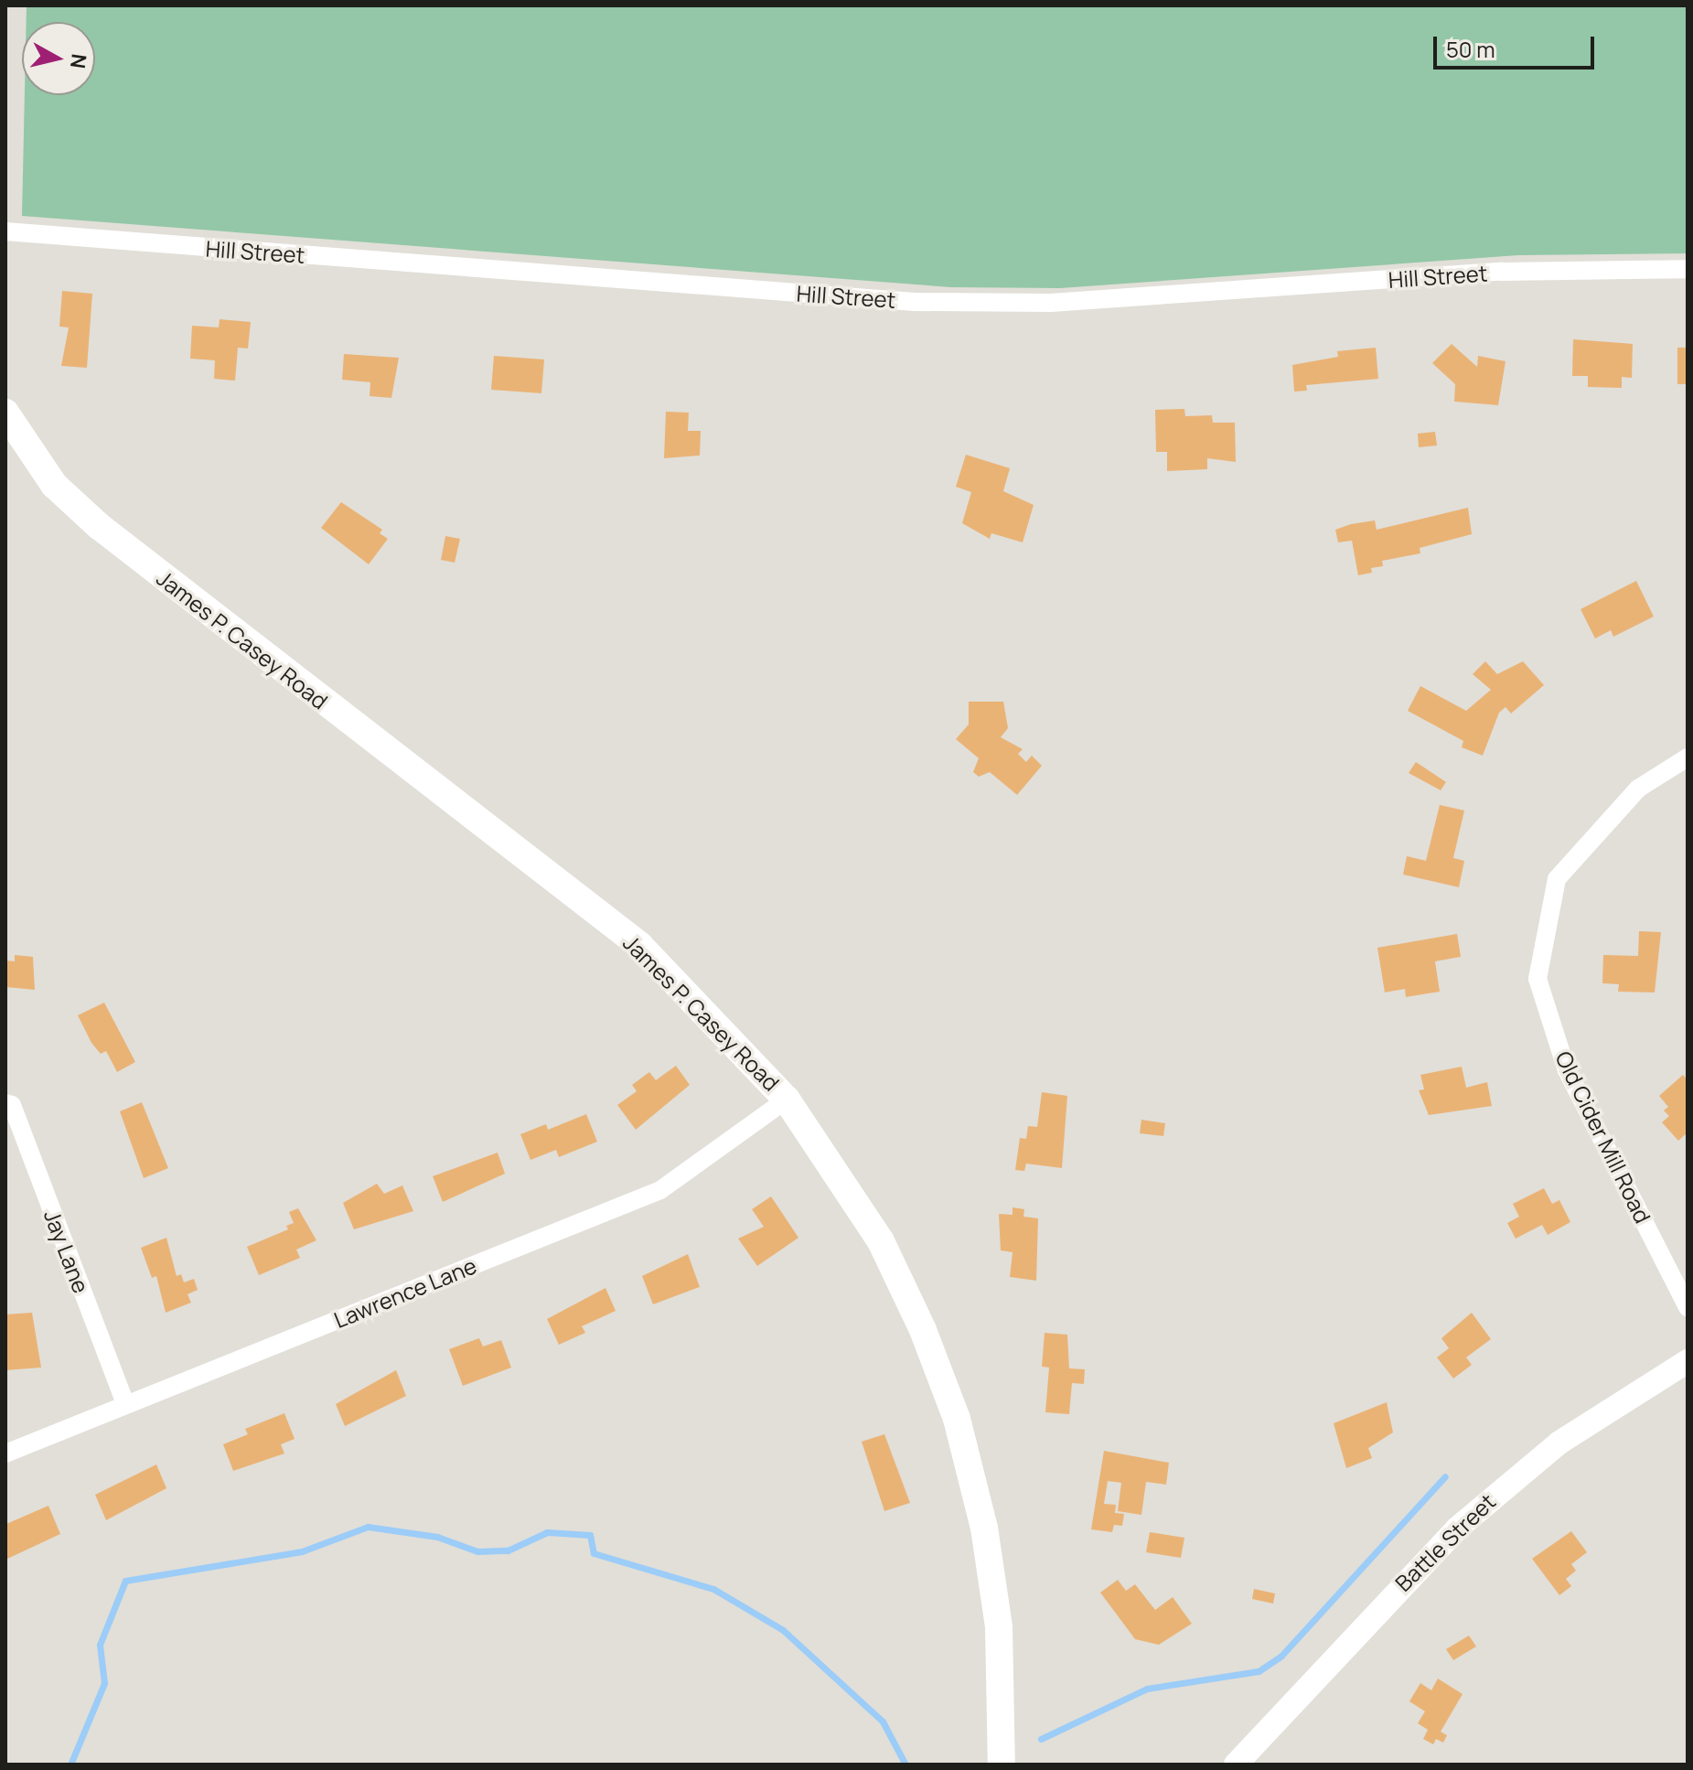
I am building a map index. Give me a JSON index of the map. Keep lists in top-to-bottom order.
{
  "streets": {
    "main road": ["James P. Casey Road"],
    "street": [
      "Hill Street",
      "Old Cider Mill Road",
      "Jay Lane",
      "Lawrence Lane",
      "Battle Street"
    ]
  },
  "crossings": [
    ["James P. Casey Road", "Lawrence Lane"],
    ["Jay Lane", "Lawrence Lane"]
  ],
  "scale_bar": "50 m",
  "north": "right"
}
